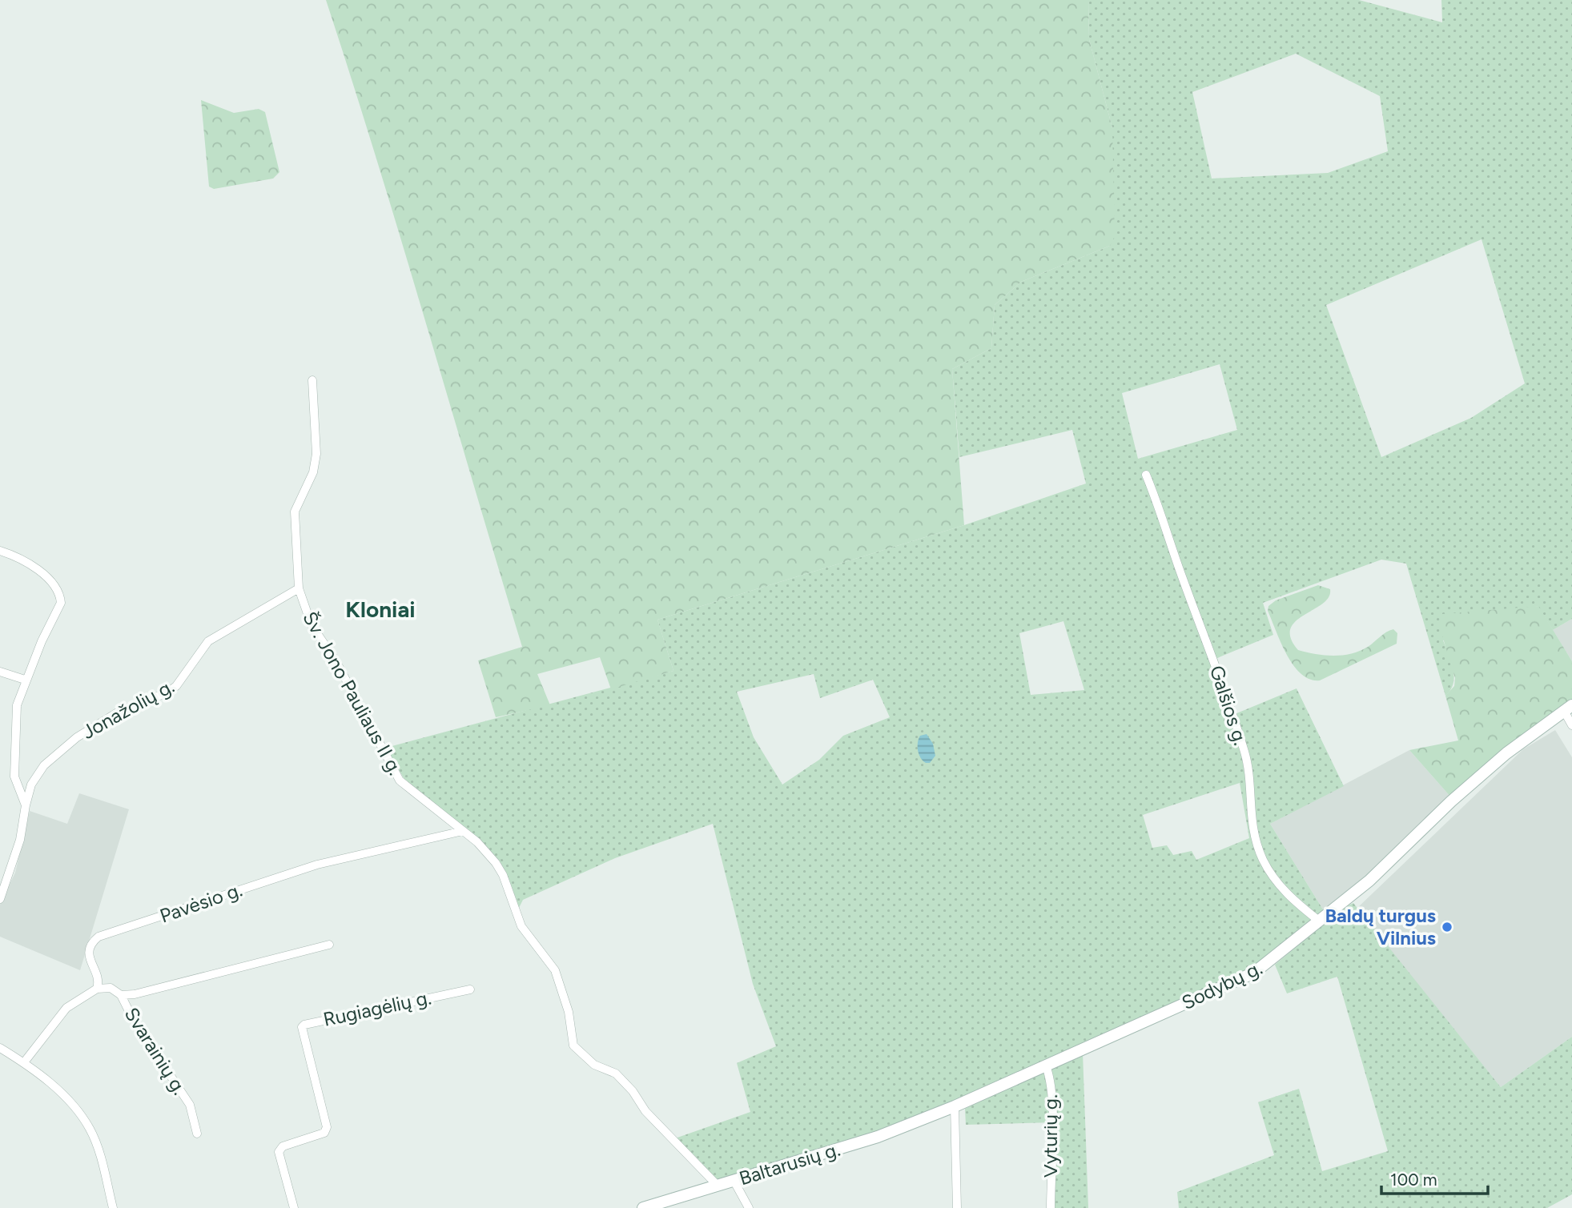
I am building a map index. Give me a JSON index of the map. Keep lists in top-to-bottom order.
{
  "streets": {
    "main road": ["Sodybų g.", "Baltarusių g."],
    "street": [
      "Šv. Jono Pauliaus II g.",
      "Galšios g.",
      "Jonažolių g.",
      "Pavėsio g.",
      "Rugiagėlių g.",
      "Svarainių g.",
      "Vyturių g."
    ]
  },
  "crossings": [
    ["Šv. Jono Pauliaus II g.", "Jonažolių g."],
    ["Šv. Jono Pauliaus II g.", "Pavėsio g."],
    ["Šv. Jono Pauliaus II g.", "Baltarusių g."],
    ["Galšios g.", "Sodybų g."],
    ["Pavėsio g.", "Svarainių g."],
    ["Sodybų g.", "Vyturių g."],
    ["Sodybų g.", "Baltarusių g."]
  ],
  "districts": ["Kloniai"],
  "places": ["Baldų turgus Vilnius"],
  "scale_bar": "100 m"
}
